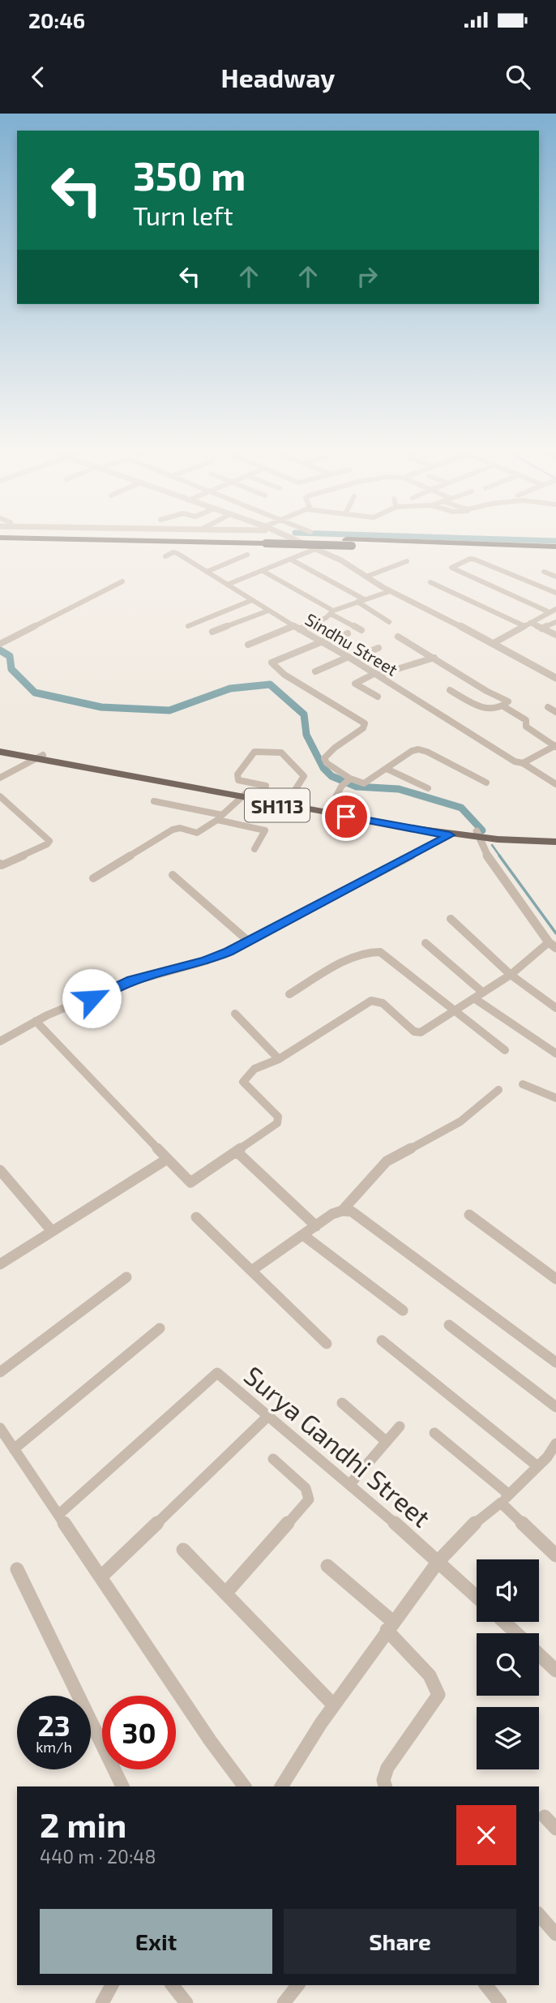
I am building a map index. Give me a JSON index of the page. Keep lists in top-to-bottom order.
{
  "streets": {
    "main road": ["SH113"],
    "street": ["Sindhu Street", "Surya Gandhi Street"]
  },
  "page": {
    "status": "20:46",
    "header": "Headway",
    "turn": ["350 m", "Turn left"],
    "speed": "23 km/h",
    "limit": "30",
    "heading": ["2 min", "440 m · 20:48"],
    "buttons": ["Exit", "Share"]
  }
}
